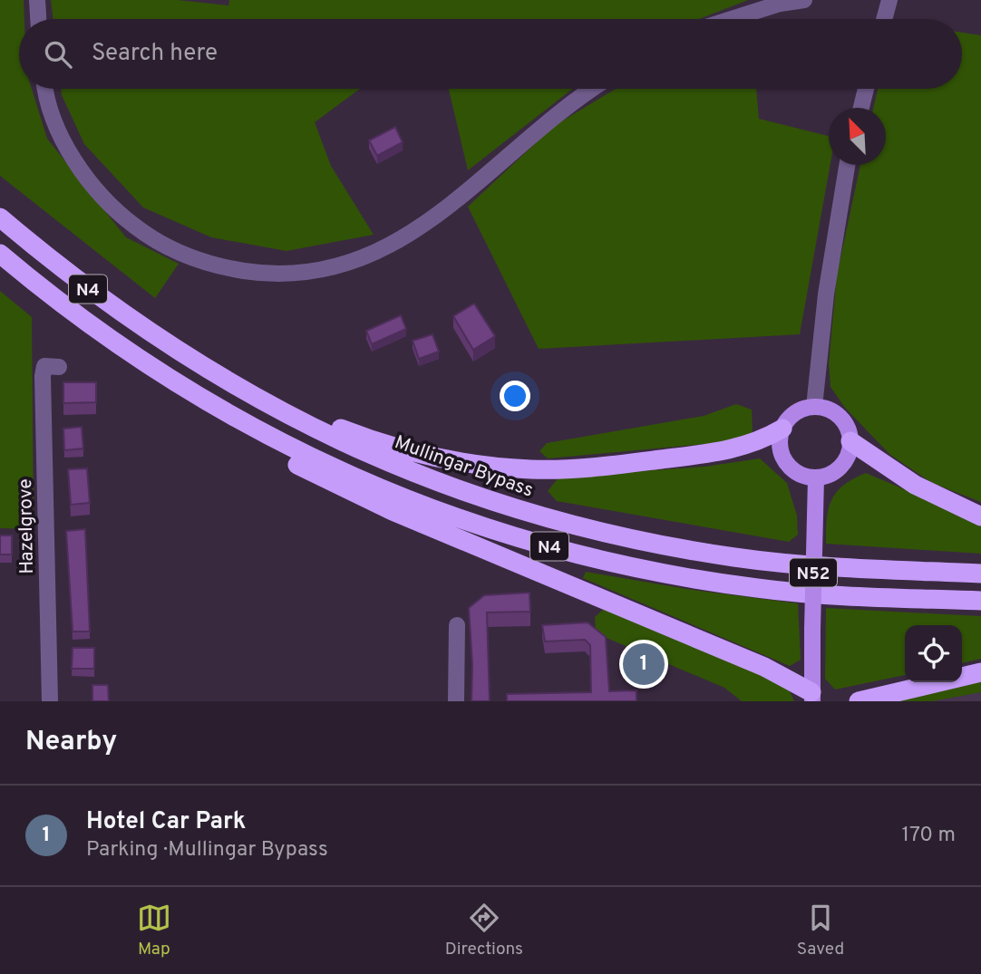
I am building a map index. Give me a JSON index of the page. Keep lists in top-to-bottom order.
{
  "streets": {
    "highway": ["N4", "Mullingar Bypass"],
    "main road": ["N52"],
    "street": ["Hazelgrove"]
  },
  "crossings": [
    ["N4", "Mullingar Bypass"],
    ["N4", "N52"]
  ],
  "north": "top left",
  "page": {
    "search": "Search here",
    "pins": "1",
    "heading": "Nearby",
    "list": [
      {
        "mark": "1",
        "name": "Hotel Car Park",
        "note": "Parking · Mullingar Bypass",
        "value": "170 m"
      }
    ],
    "nav": ["Map", "Directions", "Saved"]
  }
}
